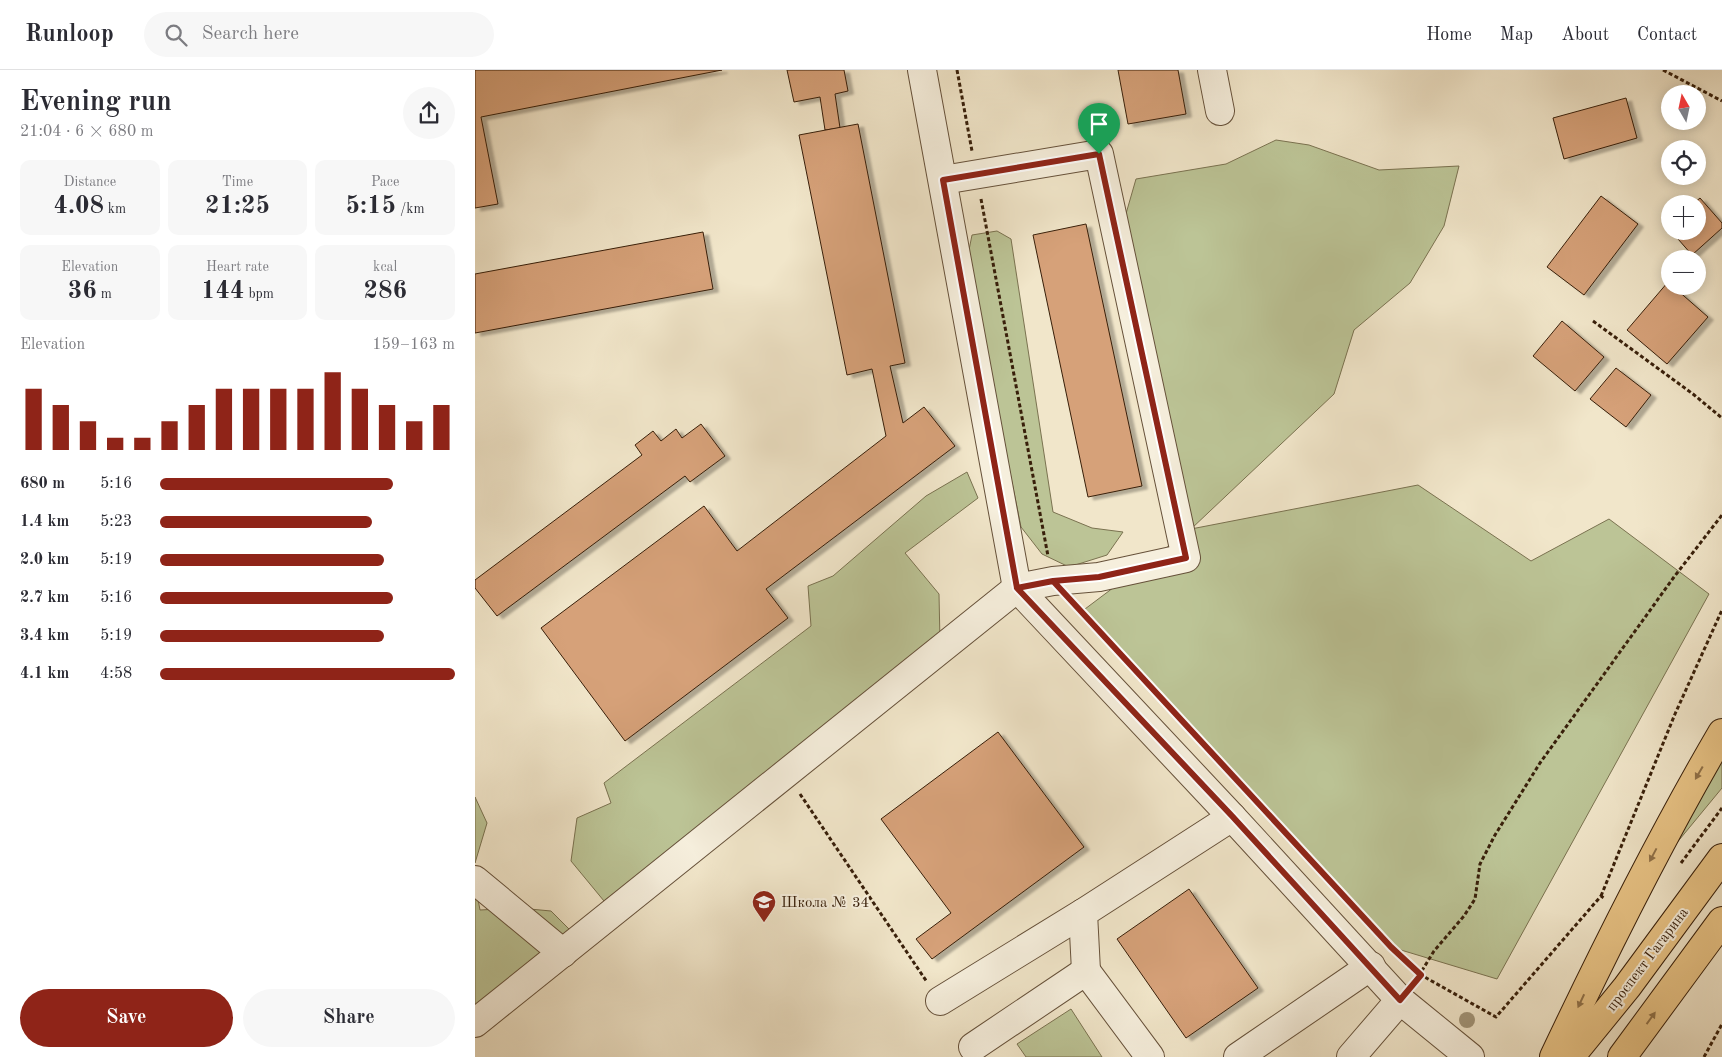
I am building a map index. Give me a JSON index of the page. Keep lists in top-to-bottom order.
{
  "streets": {
    "main road": ["проспект Гагарина"]
  },
  "places": {
    "school or university": ["Школа № 34"]
  },
  "north": "top",
  "page": {
    "header": "Runloop",
    "search": "Search here",
    "nav": [
      "Home",
      "Map",
      "About",
      "Contact"
    ],
    "heading": ["Evening run", "21:04 · 6 × 680 m"],
    "map_buttons": ["+", "−"],
    "stats": [
      ["Distance", "4.08 km"],
      ["Time", "21:25"],
      ["Pace", "5:15 /km"],
      ["Elevation", "36 m"],
      ["Heart rate", "144 bpm"],
      ["kcal", "286"]
    ],
    "chart": ["Elevation", "159–163 m"],
    "list": [
      {
        "name": "680 m",
        "note": "5:16"
      },
      {
        "name": "1.4 km",
        "note": "5:23"
      },
      {
        "name": "2.0 km",
        "note": "5:19"
      },
      {
        "name": "2.7 km",
        "note": "5:16"
      },
      {
        "name": "3.4 km",
        "note": "5:19"
      },
      {
        "name": "4.1 km",
        "note": "4:58"
      }
    ],
    "buttons": ["Save", "Share"]
  }
}
